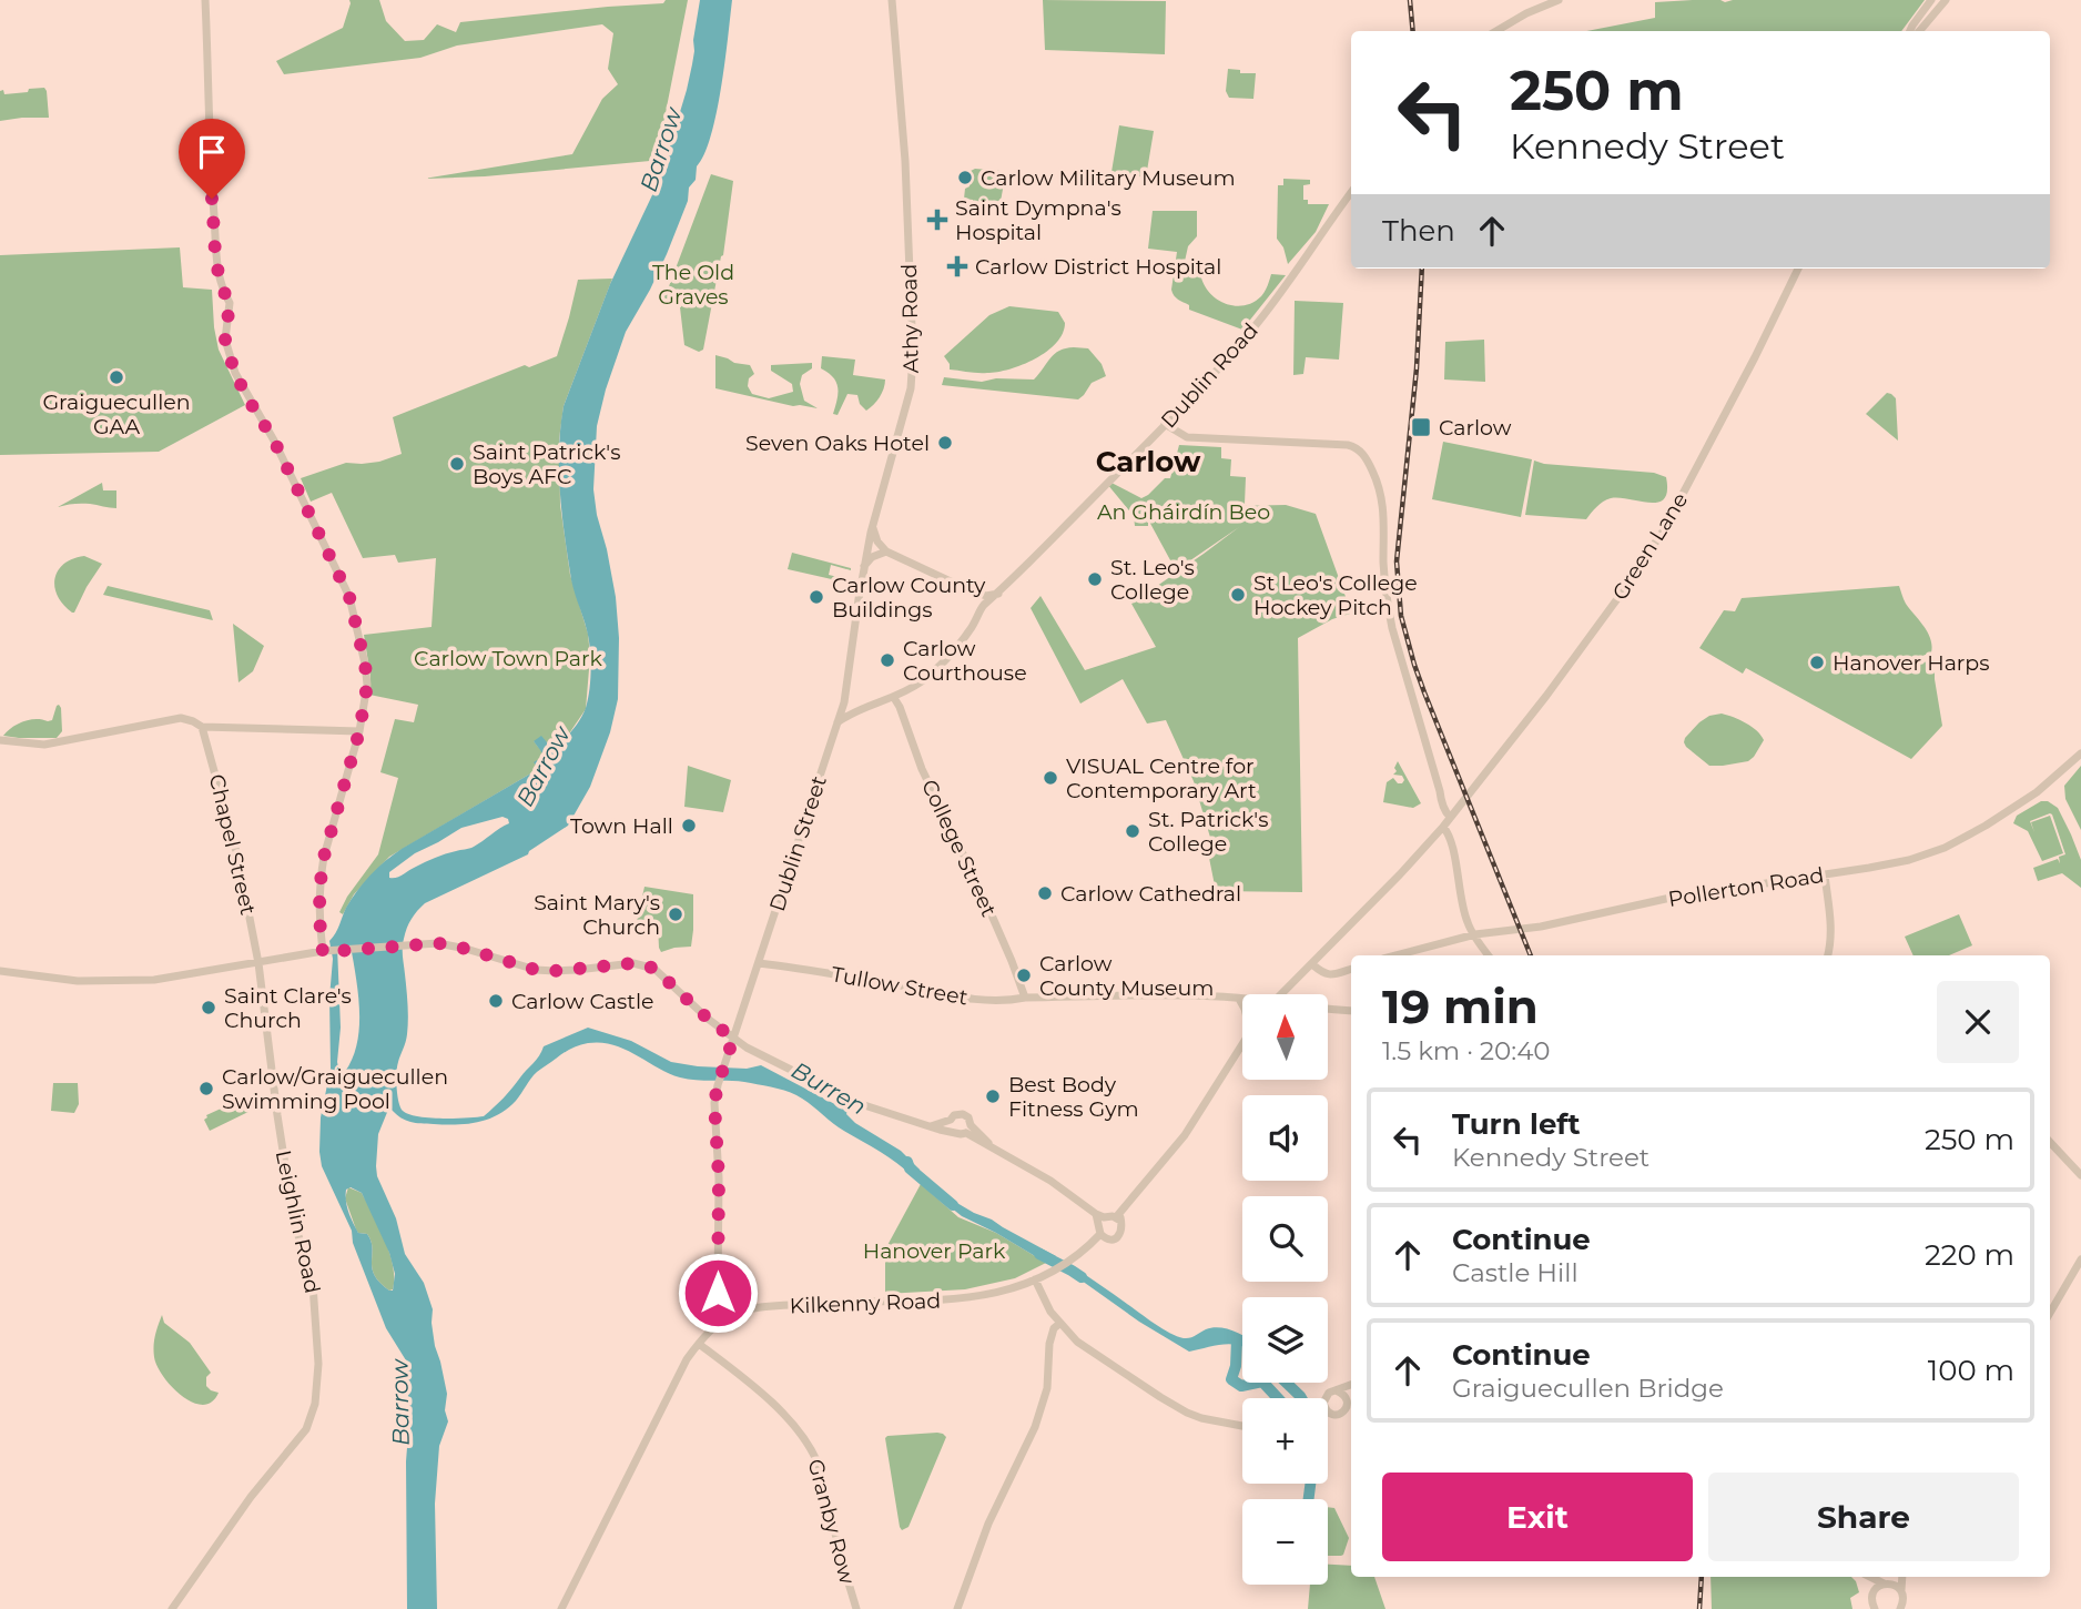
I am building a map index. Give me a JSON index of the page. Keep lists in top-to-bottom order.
{
  "streets": {
    "main road": [
      "Athy Road",
      "Dublin Road",
      "Green Lane",
      "Dublin Street",
      "Chapel Street",
      "College Street",
      "Pollerton Road",
      "Tullow Street",
      "Leighlin Road",
      "Kilkenny Road",
      "Granby Row"
    ]
  },
  "crossings": [
    ["Athy Road", "Dublin Road"],
    ["Athy Road", "Dublin Street"],
    ["Dublin Road", "Dublin Street"],
    ["Dublin Road", "College Street"],
    ["Dublin Street", "Tullow Street"],
    ["Dublin Street", "Kilkenny Road"],
    ["Chapel Street", "Leighlin Road"],
    ["College Street", "Tullow Street"],
    ["Kilkenny Road", "Granby Row"]
  ],
  "districts": ["Carlow"],
  "water": ["Barrow", "Burren"],
  "parks": [
    "The Old Graves",
    "An Gháirdín Beo",
    "Carlow Town Park",
    "Hanover Park"
  ],
  "places": {
    "other": [
      "Carlow Military Museum",
      "Graiguecullen GAA",
      "Seven Oaks Hotel",
      "Saint Patrick's Boys AFC",
      "St. Leo's College",
      "St Leo's College Hockey Pitch",
      "Carlow County Buildings",
      "Carlow Courthouse",
      "Hanover Harps",
      "VISUAL Centre for Contemporary Art",
      "Town Hall",
      "St. Patrick's College",
      "Carlow Cathedral",
      "Saint Mary's Church",
      "Carlow County Museum",
      "Carlow Castle",
      "Saint Clare's Church",
      "Carlow/Graiguecullen Swimming Pool",
      "Best Body Fitness Gym"
    ],
    "health": ["Saint Dympna's Hospital", "Carlow District Hospital"],
    "transit": ["Carlow"]
  },
  "north": "top",
  "page": {
    "turn": ["250 m", "Kennedy Street"],
    "then": "Then",
    "heading": ["19 min", "1.5 km · 20:40"],
    "map_buttons": ["+", "−"],
    "list": [
      {
        "name": "Turn left",
        "note": "Kennedy Street",
        "value": "250 m"
      },
      {
        "name": "Continue",
        "note": "Castle Hill",
        "value": "220 m"
      },
      {
        "name": "Continue",
        "note": "Graiguecullen Bridge",
        "value": "100 m"
      }
    ],
    "buttons": ["Exit", "Share"]
  }
}
